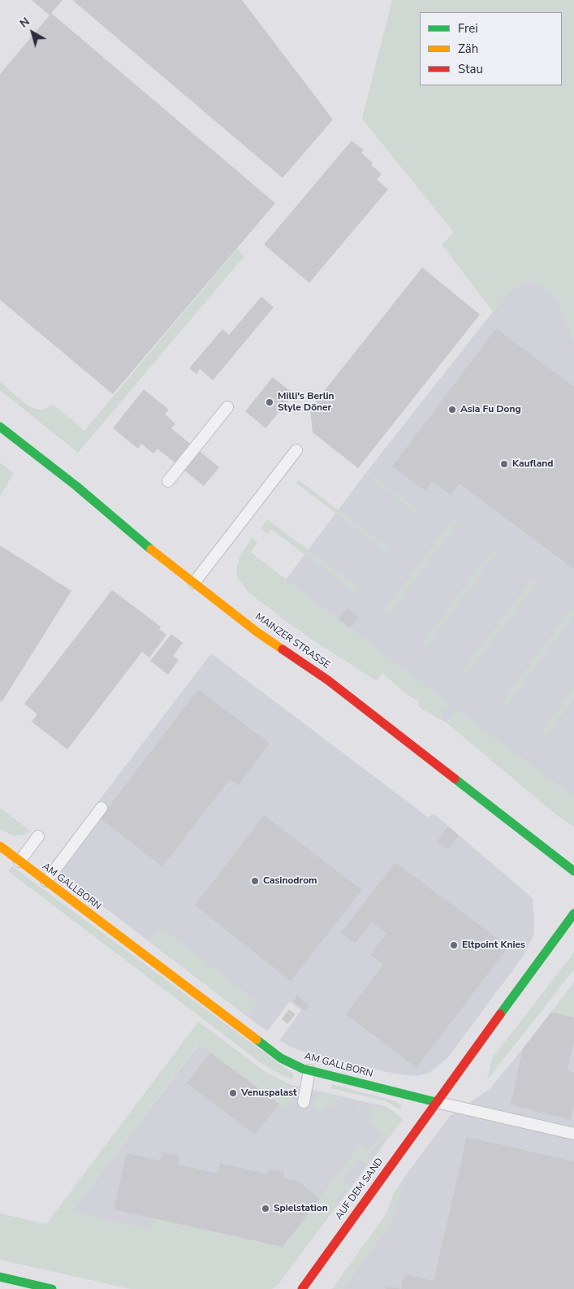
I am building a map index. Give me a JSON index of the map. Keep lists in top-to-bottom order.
{
  "streets": {
    "street": ["MAINZER STRASSE", "AM GALLBORN", "AUF DEM SAND"]
  },
  "crossings": [
    ["AM GALLBORN", "AUF DEM SAND"]
  ],
  "places": [
    "Milli's Berlin Style Döner",
    "Asia Fu Dong",
    "Kaufland",
    "Casinodrom",
    "Eltpoint Knies",
    "Venuspalast",
    "Spielstation"
  ],
  "legend": ["Frei", "Zäh", "Stau"],
  "north": "top left"
}
